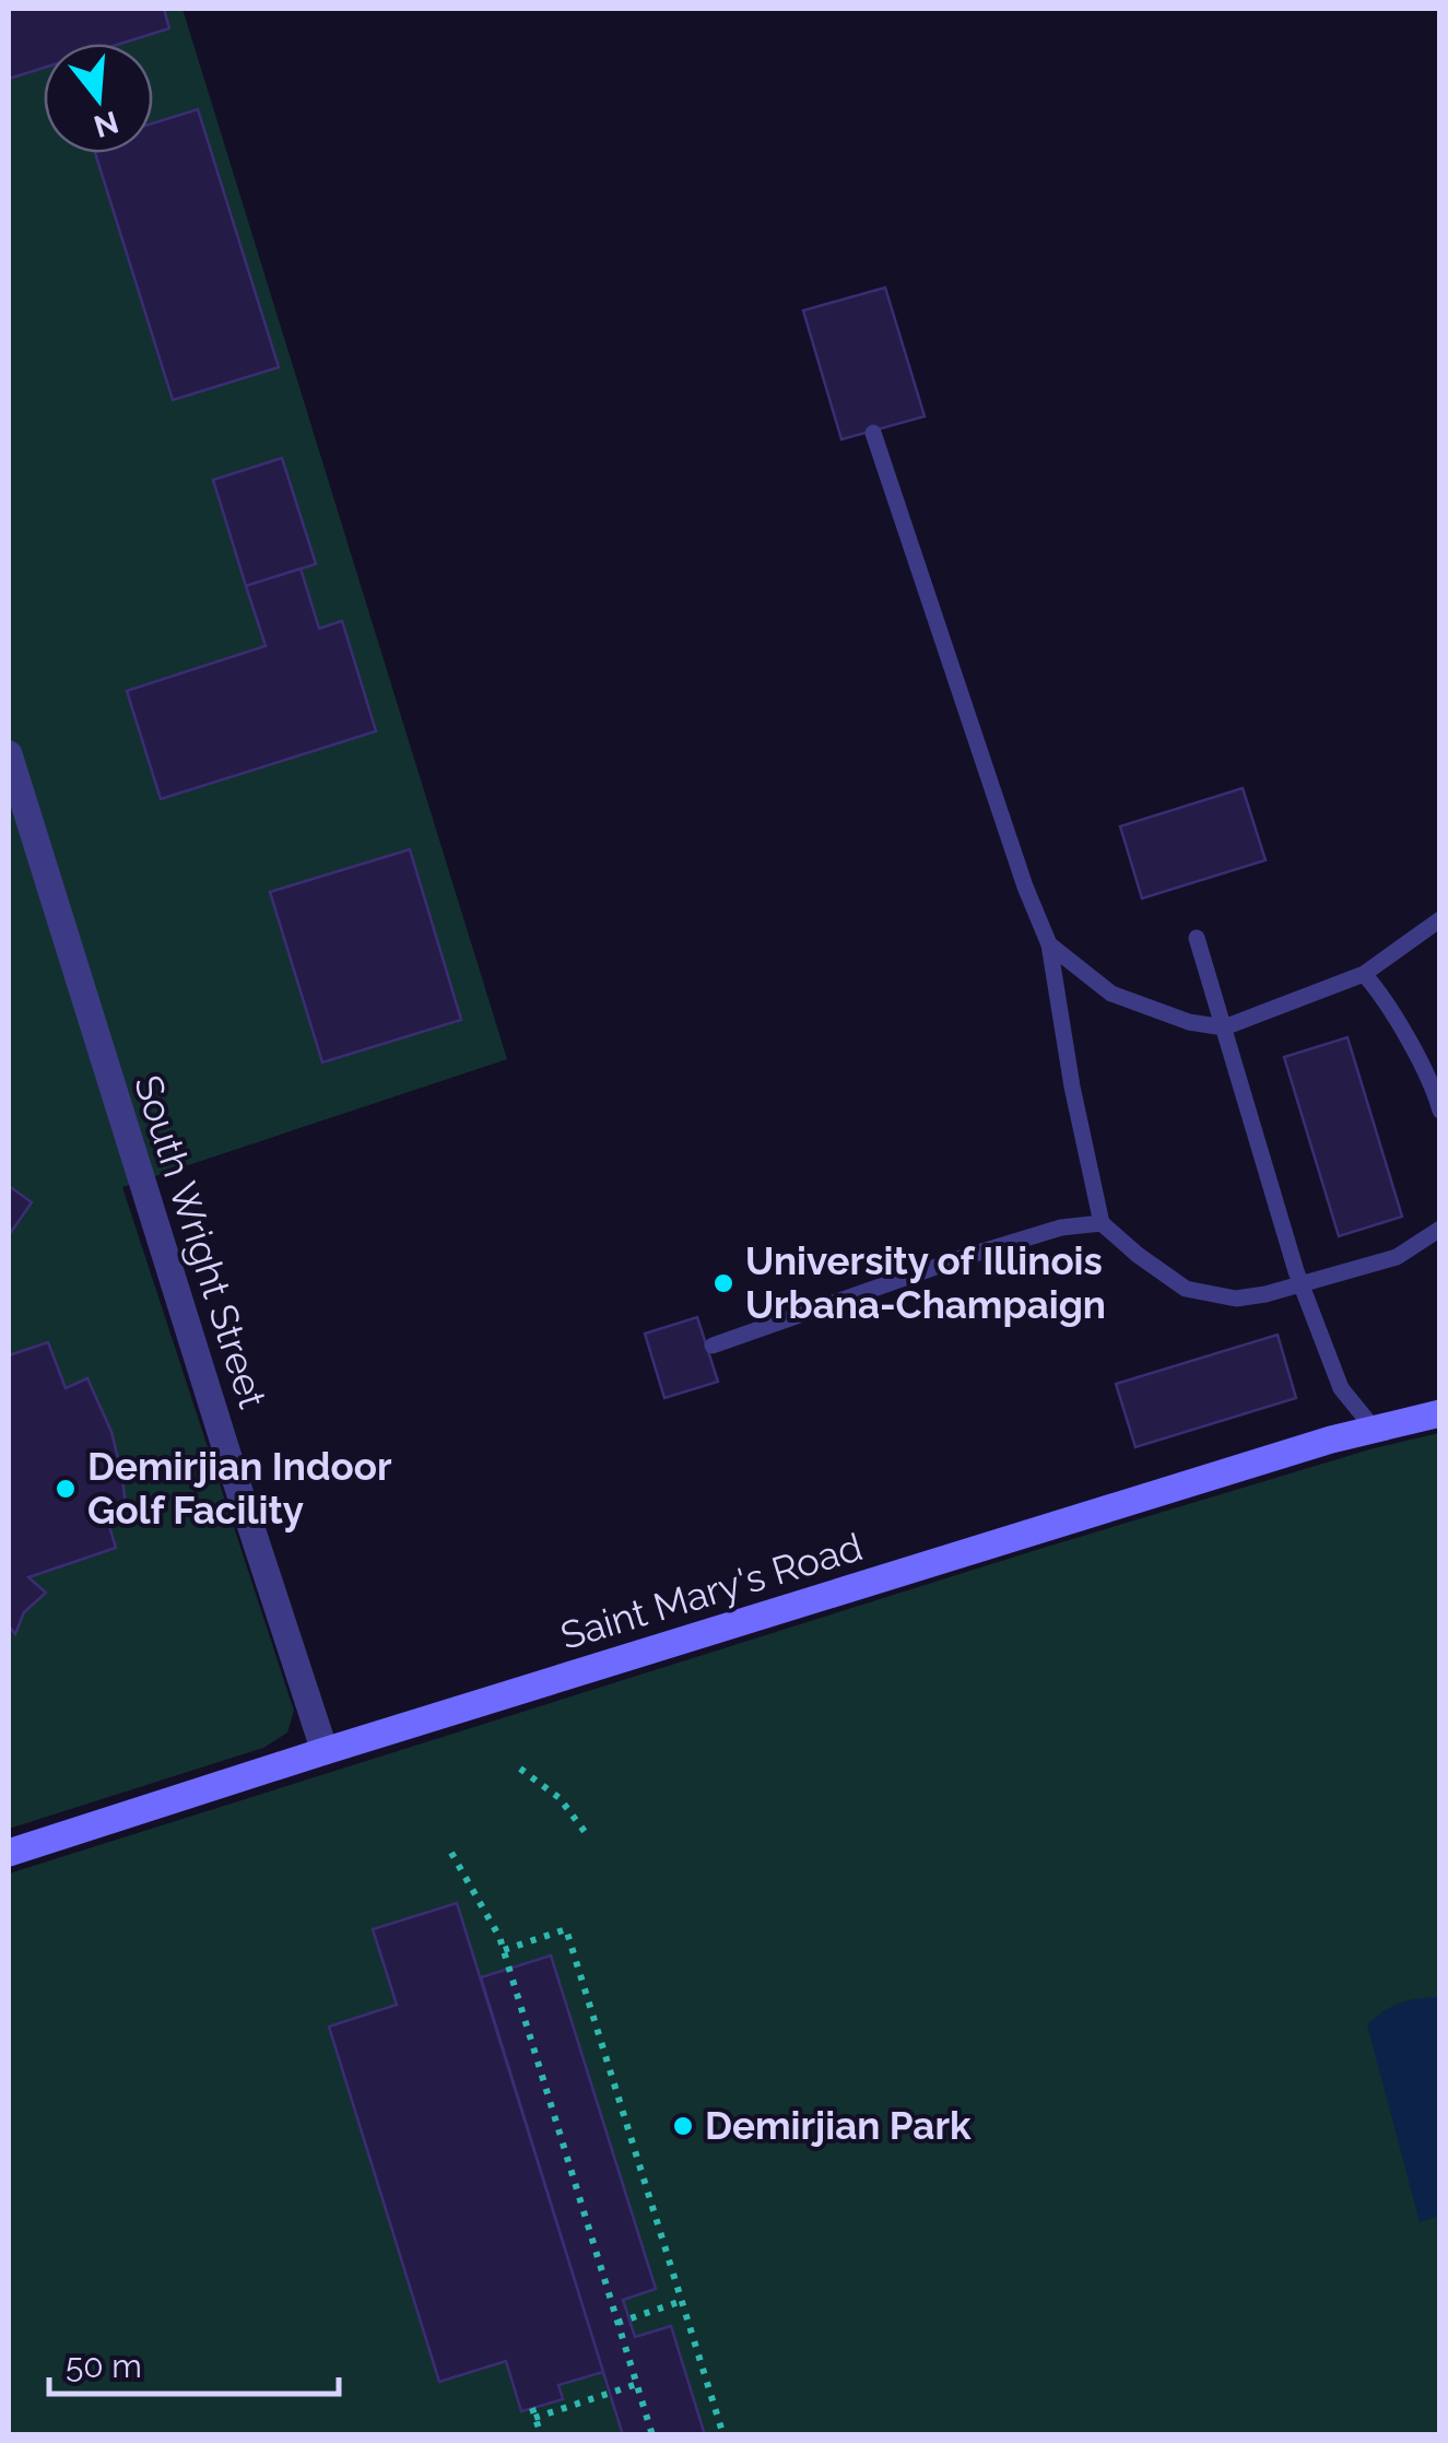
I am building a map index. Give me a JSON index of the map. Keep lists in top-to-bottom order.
{
  "streets": {
    "street": ["South Wright Street", "Saint Mary's Road"]
  },
  "crossings": [
    ["South Wright Street", "Saint Mary's Road"]
  ],
  "places": ["University of Illinois Urbana-Champaign", "Demirjian Indoor Golf Facility", "Demirjian Park"],
  "scale_bar": "50 m",
  "north": "bottom"
}
